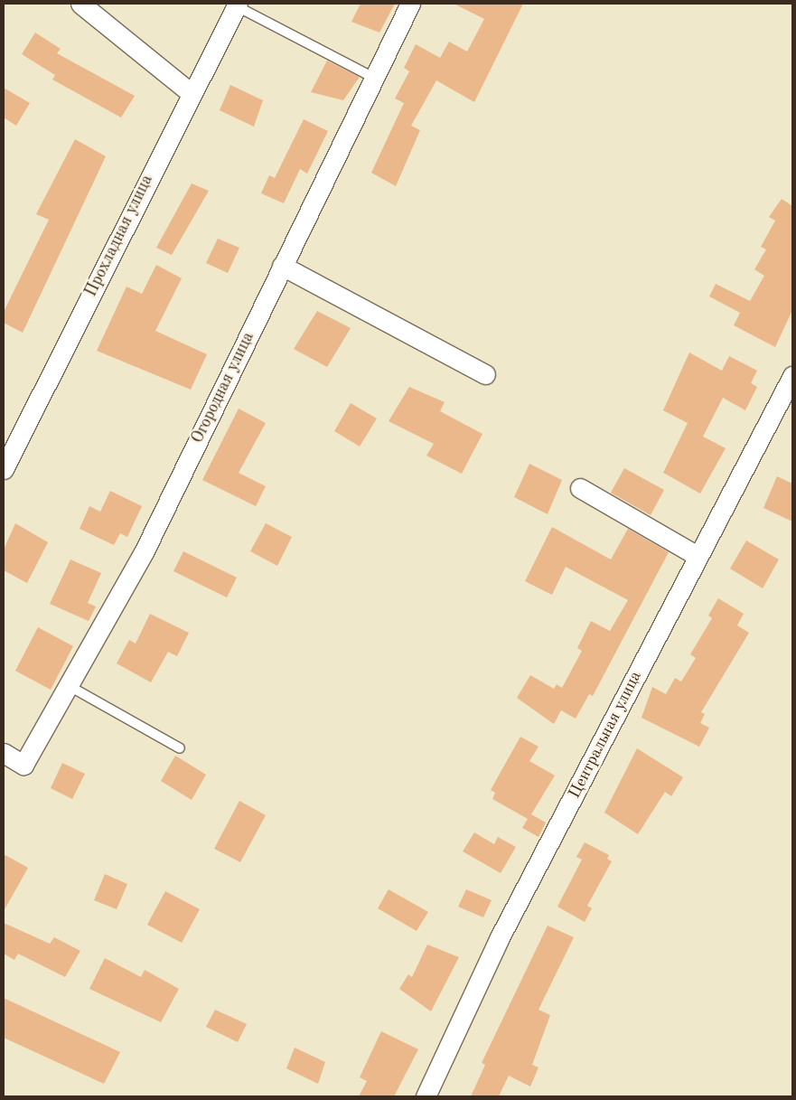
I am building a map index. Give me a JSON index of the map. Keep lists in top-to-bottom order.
{
  "streets": {
    "street": ["Прохладная улица", "Огородная улица", "Центральная улица"]
  }
}
